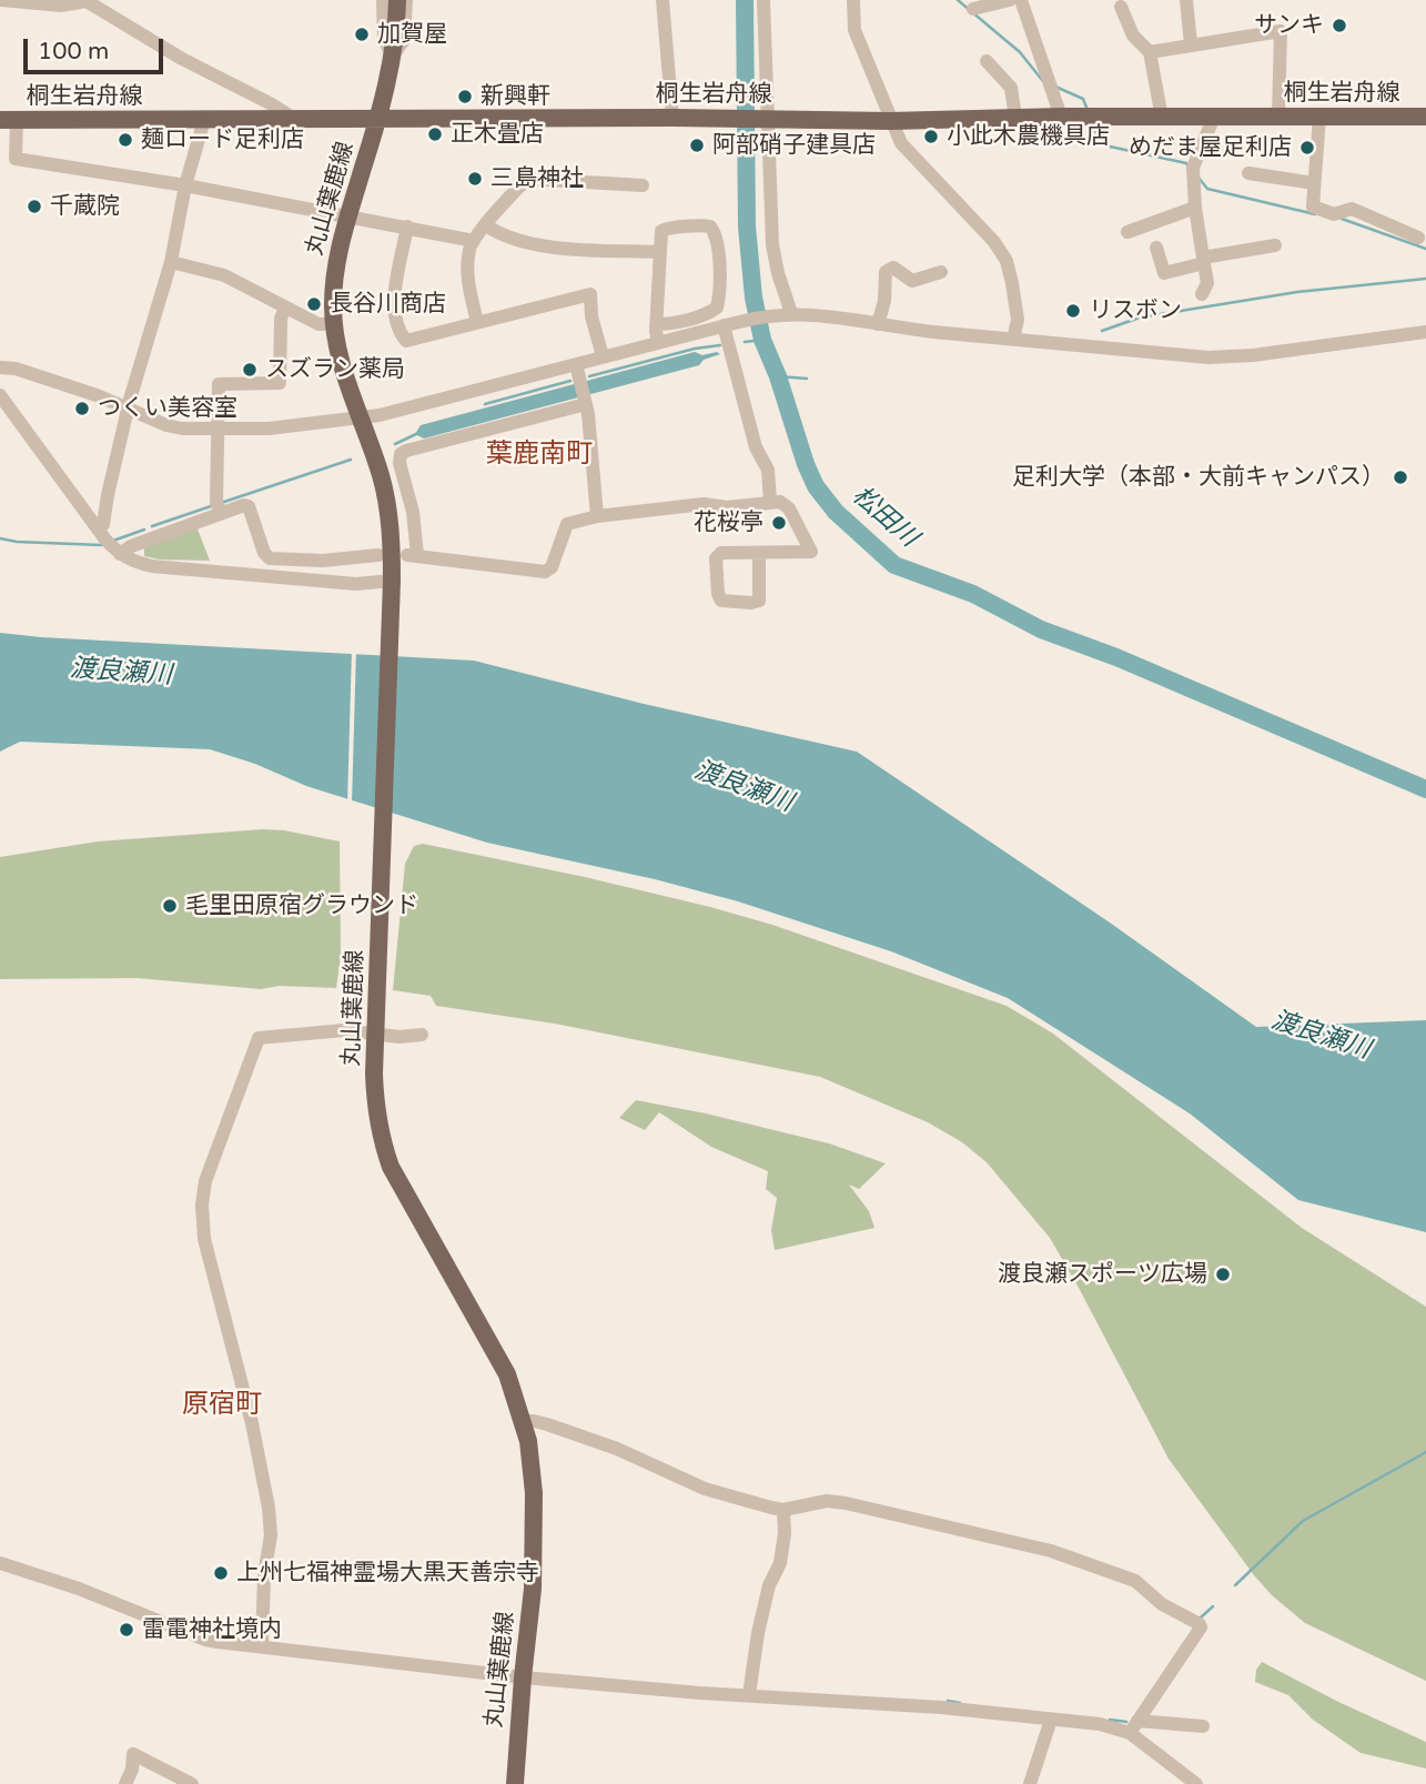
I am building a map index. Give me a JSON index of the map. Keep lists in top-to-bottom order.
{
  "streets": {
    "main road": ["桐生岩舟線", "丸山葉鹿線"]
  },
  "crossings": [
    ["桐生岩舟線", "丸山葉鹿線"]
  ],
  "districts": ["葉鹿南町", "原宿町"],
  "water": ["松田川", "渡良瀬川"],
  "places": [
    "サンキ",
    "加賀屋",
    "新興軒",
    "正木畳店",
    "小此木農機具店",
    "麺ロード足利店",
    "阿部硝子建具店",
    "めだま屋足利店",
    "三島神社",
    "千蔵院",
    "長谷川商店",
    "リスボン",
    "スズラン薬局",
    "つくい美容室",
    "足利大学（本部・大前キャンパス）",
    "花桜亭",
    "毛里田原宿グラウンド",
    "渡良瀬スポーツ広場",
    "上州七福神霊場大黒天善宗寺",
    "雷電神社境内"
  ],
  "scale_bar": "100 m"
}
